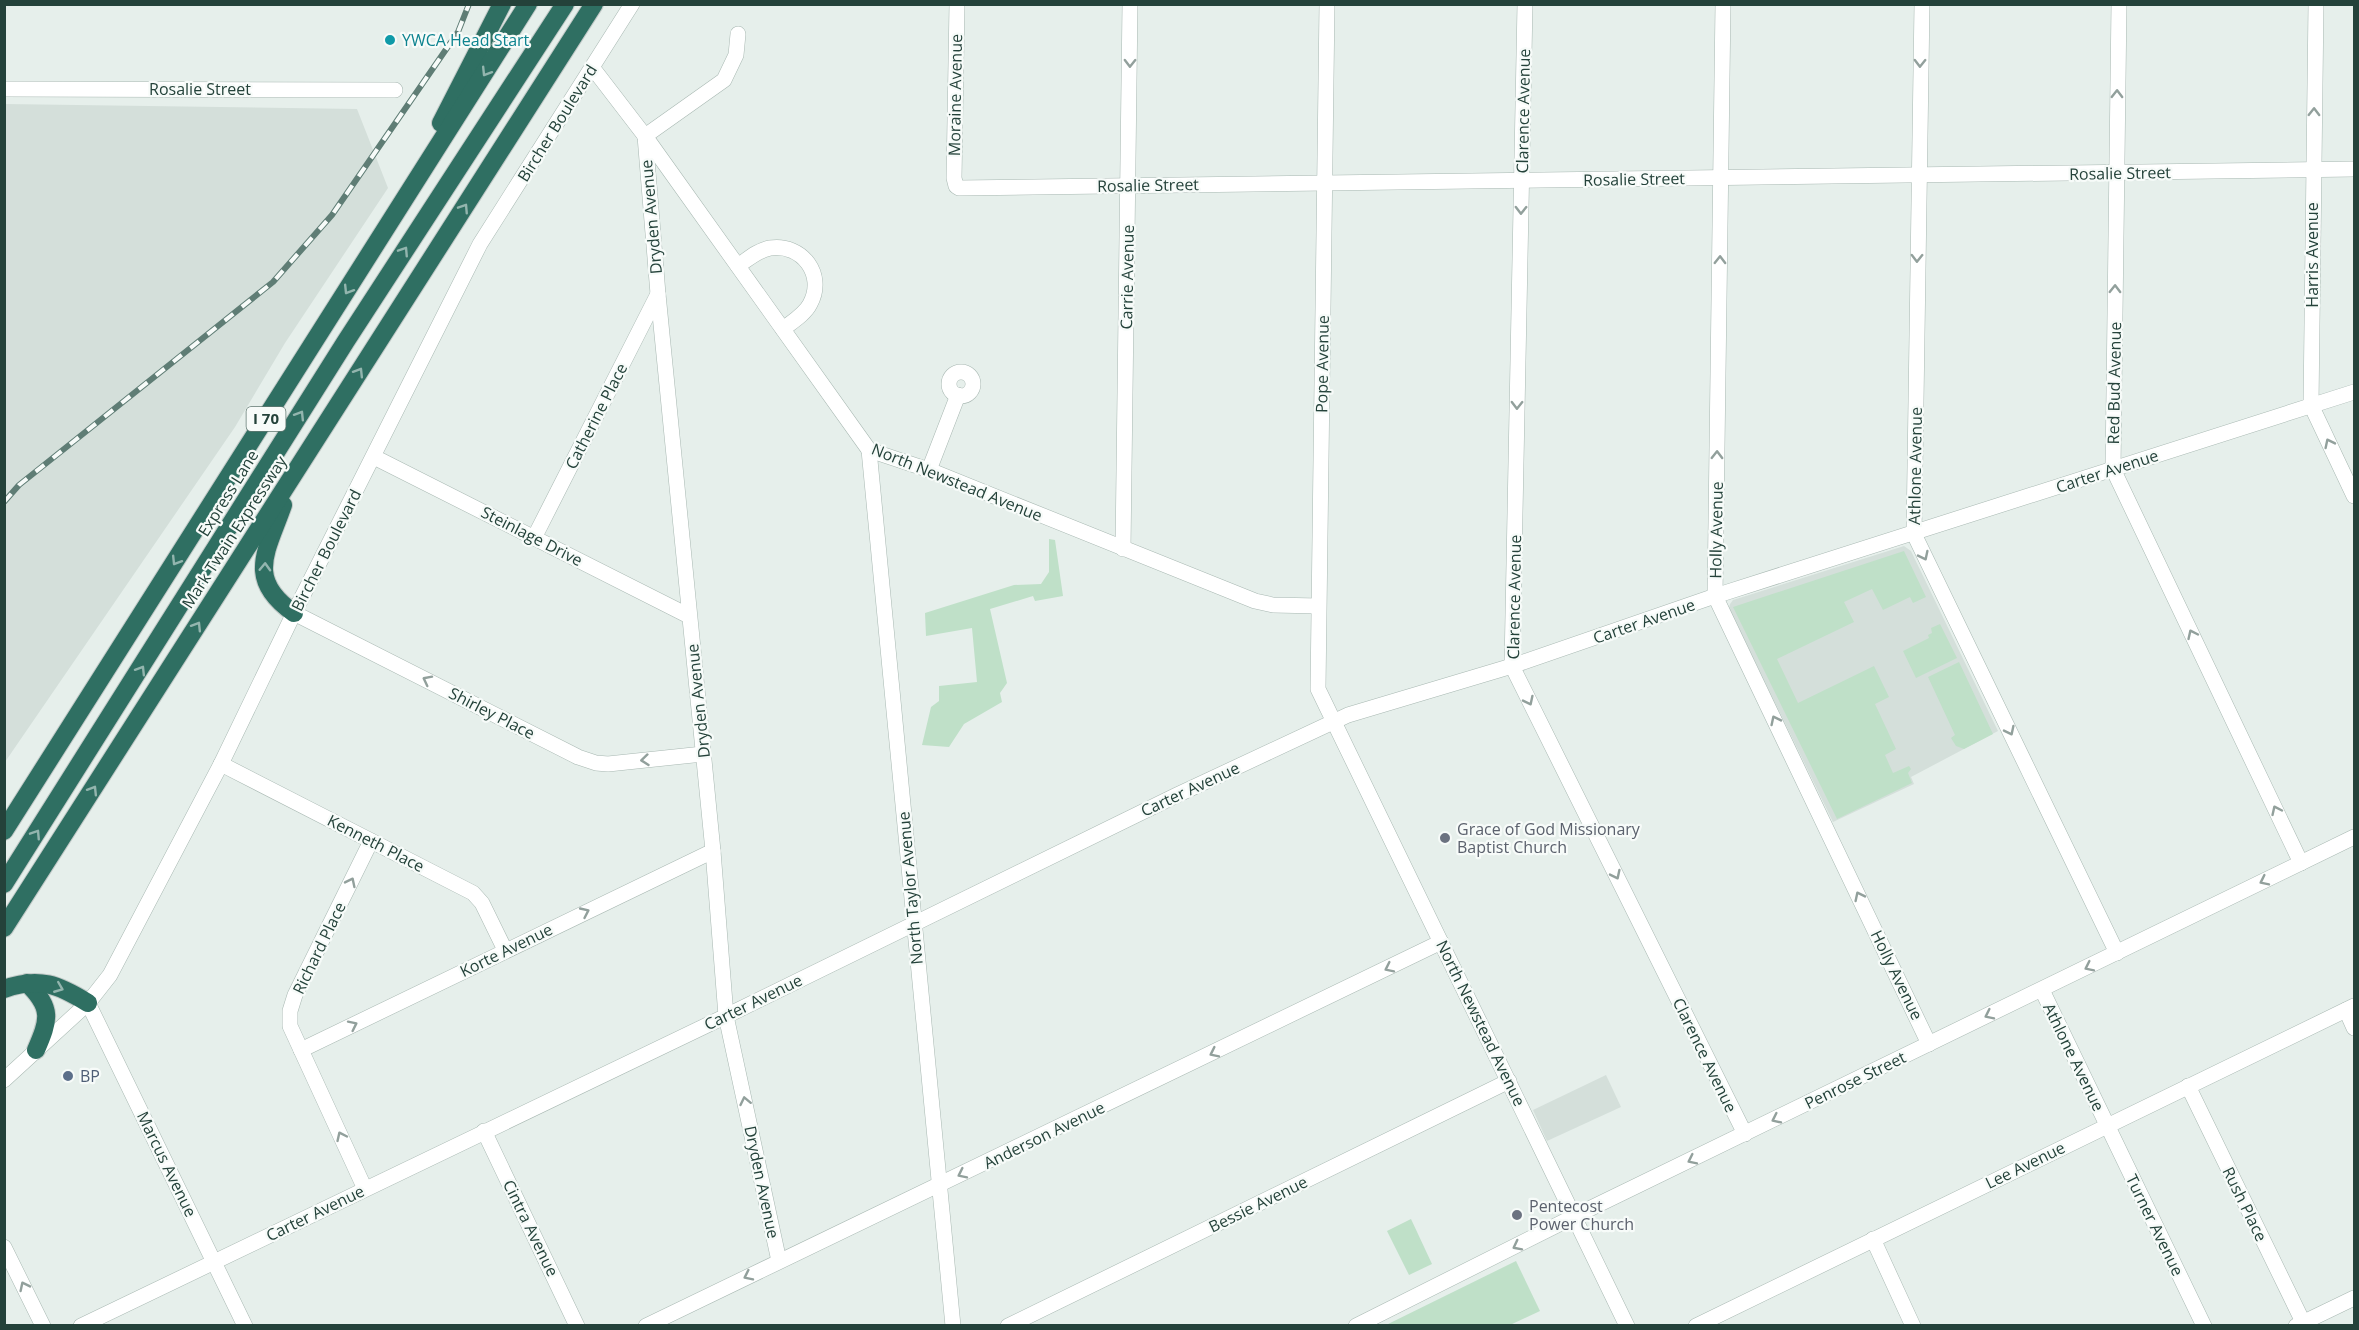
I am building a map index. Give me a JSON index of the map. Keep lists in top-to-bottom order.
{
  "streets": {
    "highway": ["I 70", "Express Lane", "Mark Twain Expressway"],
    "street": [
      "Rosalie Street",
      "Moraine Avenue",
      "Clarence Avenue",
      "Bircher Boulevard",
      "Dryden Avenue",
      "Harris Avenue",
      "Carrie Avenue",
      "Pope Avenue",
      "Red Bud Avenue",
      "Catherine Place",
      "Athlone Avenue",
      "Carter Avenue",
      "North Newstead Avenue",
      "Holly Avenue",
      "Steinlage Drive",
      "Shirley Place",
      "Kenneth Place",
      "North Taylor Avenue",
      "Richard Place",
      "Korte Avenue",
      "Penrose Street",
      "Anderson Avenue",
      "Marcus Avenue",
      "Lee Avenue",
      "Bessie Avenue",
      "Rush Place",
      "Turner Avenue",
      "Cintra Avenue"
    ]
  },
  "crossings": [
    ["Rosalie Street", "Moraine Avenue"],
    ["Rosalie Street", "Clarence Avenue"],
    ["Rosalie Street", "Harris Avenue"],
    ["Rosalie Street", "Carrie Avenue"],
    ["Rosalie Street", "Pope Avenue"],
    ["Rosalie Street", "Red Bud Avenue"],
    ["Rosalie Street", "Athlone Avenue"],
    ["Rosalie Street", "Holly Avenue"],
    ["Clarence Avenue", "Carter Avenue"],
    ["Clarence Avenue", "Penrose Street"],
    ["Bircher Boulevard", "North Newstead Avenue"],
    ["Bircher Boulevard", "Steinlage Drive"],
    ["Bircher Boulevard", "Shirley Place"],
    ["Bircher Boulevard", "Kenneth Place"],
    ["Bircher Boulevard", "Marcus Avenue"],
    ["Dryden Avenue", "Catherine Place"],
    ["Dryden Avenue", "Carter Avenue"],
    ["Dryden Avenue", "North Newstead Avenue"],
    ["Dryden Avenue", "Steinlage Drive"],
    ["Dryden Avenue", "Shirley Place"],
    ["Dryden Avenue", "Korte Avenue"],
    ["Dryden Avenue", "Anderson Avenue"],
    ["Harris Avenue", "Carter Avenue"],
    ["Carrie Avenue", "North Newstead Avenue"],
    ["Pope Avenue", "Carter Avenue"],
    ["Pope Avenue", "North Newstead Avenue"],
    ["Red Bud Avenue", "Carter Avenue"],
    ["Red Bud Avenue", "Penrose Street"],
    ["Catherine Place", "Steinlage Drive"],
    ["Athlone Avenue", "Carter Avenue"],
    ["Athlone Avenue", "Penrose Street"],
    ["Athlone Avenue", "Lee Avenue"],
    ["Athlone Avenue", "Turner Avenue"],
    ["Carter Avenue", "North Newstead Avenue"],
    ["Carter Avenue", "Holly Avenue"],
    ["Carter Avenue", "North Taylor Avenue"],
    ["Carter Avenue", "Richard Place"],
    ["Carter Avenue", "Marcus Avenue"],
    ["Carter Avenue", "Cintra Avenue"],
    ["North Newstead Avenue", "North Taylor Avenue"],
    ["North Newstead Avenue", "Penrose Street"],
    ["North Newstead Avenue", "Anderson Avenue"],
    ["North Newstead Avenue", "Bessie Avenue"],
    ["Holly Avenue", "Penrose Street"],
    ["Kenneth Place", "Richard Place"],
    ["Kenneth Place", "Korte Avenue"],
    ["North Taylor Avenue", "Anderson Avenue"],
    ["Richard Place", "Korte Avenue"],
    ["Lee Avenue", "Rush Place"],
    ["Lee Avenue", "Turner Avenue"]
  ],
  "one_way": [
    "Clarence Avenue",
    "Harris Avenue",
    "Red Bud Avenue",
    "Athlone Avenue",
    "Express Lane",
    "Holly Avenue",
    "Shirley Place",
    "Richard Place",
    "Korte Avenue",
    "Penrose Street",
    "Anderson Avenue"
  ],
  "places": [
    "YWCA Head Start",
    "Grace of God Missionary Baptist Church",
    "BP",
    "Pentecost Power Church"
  ]
}
